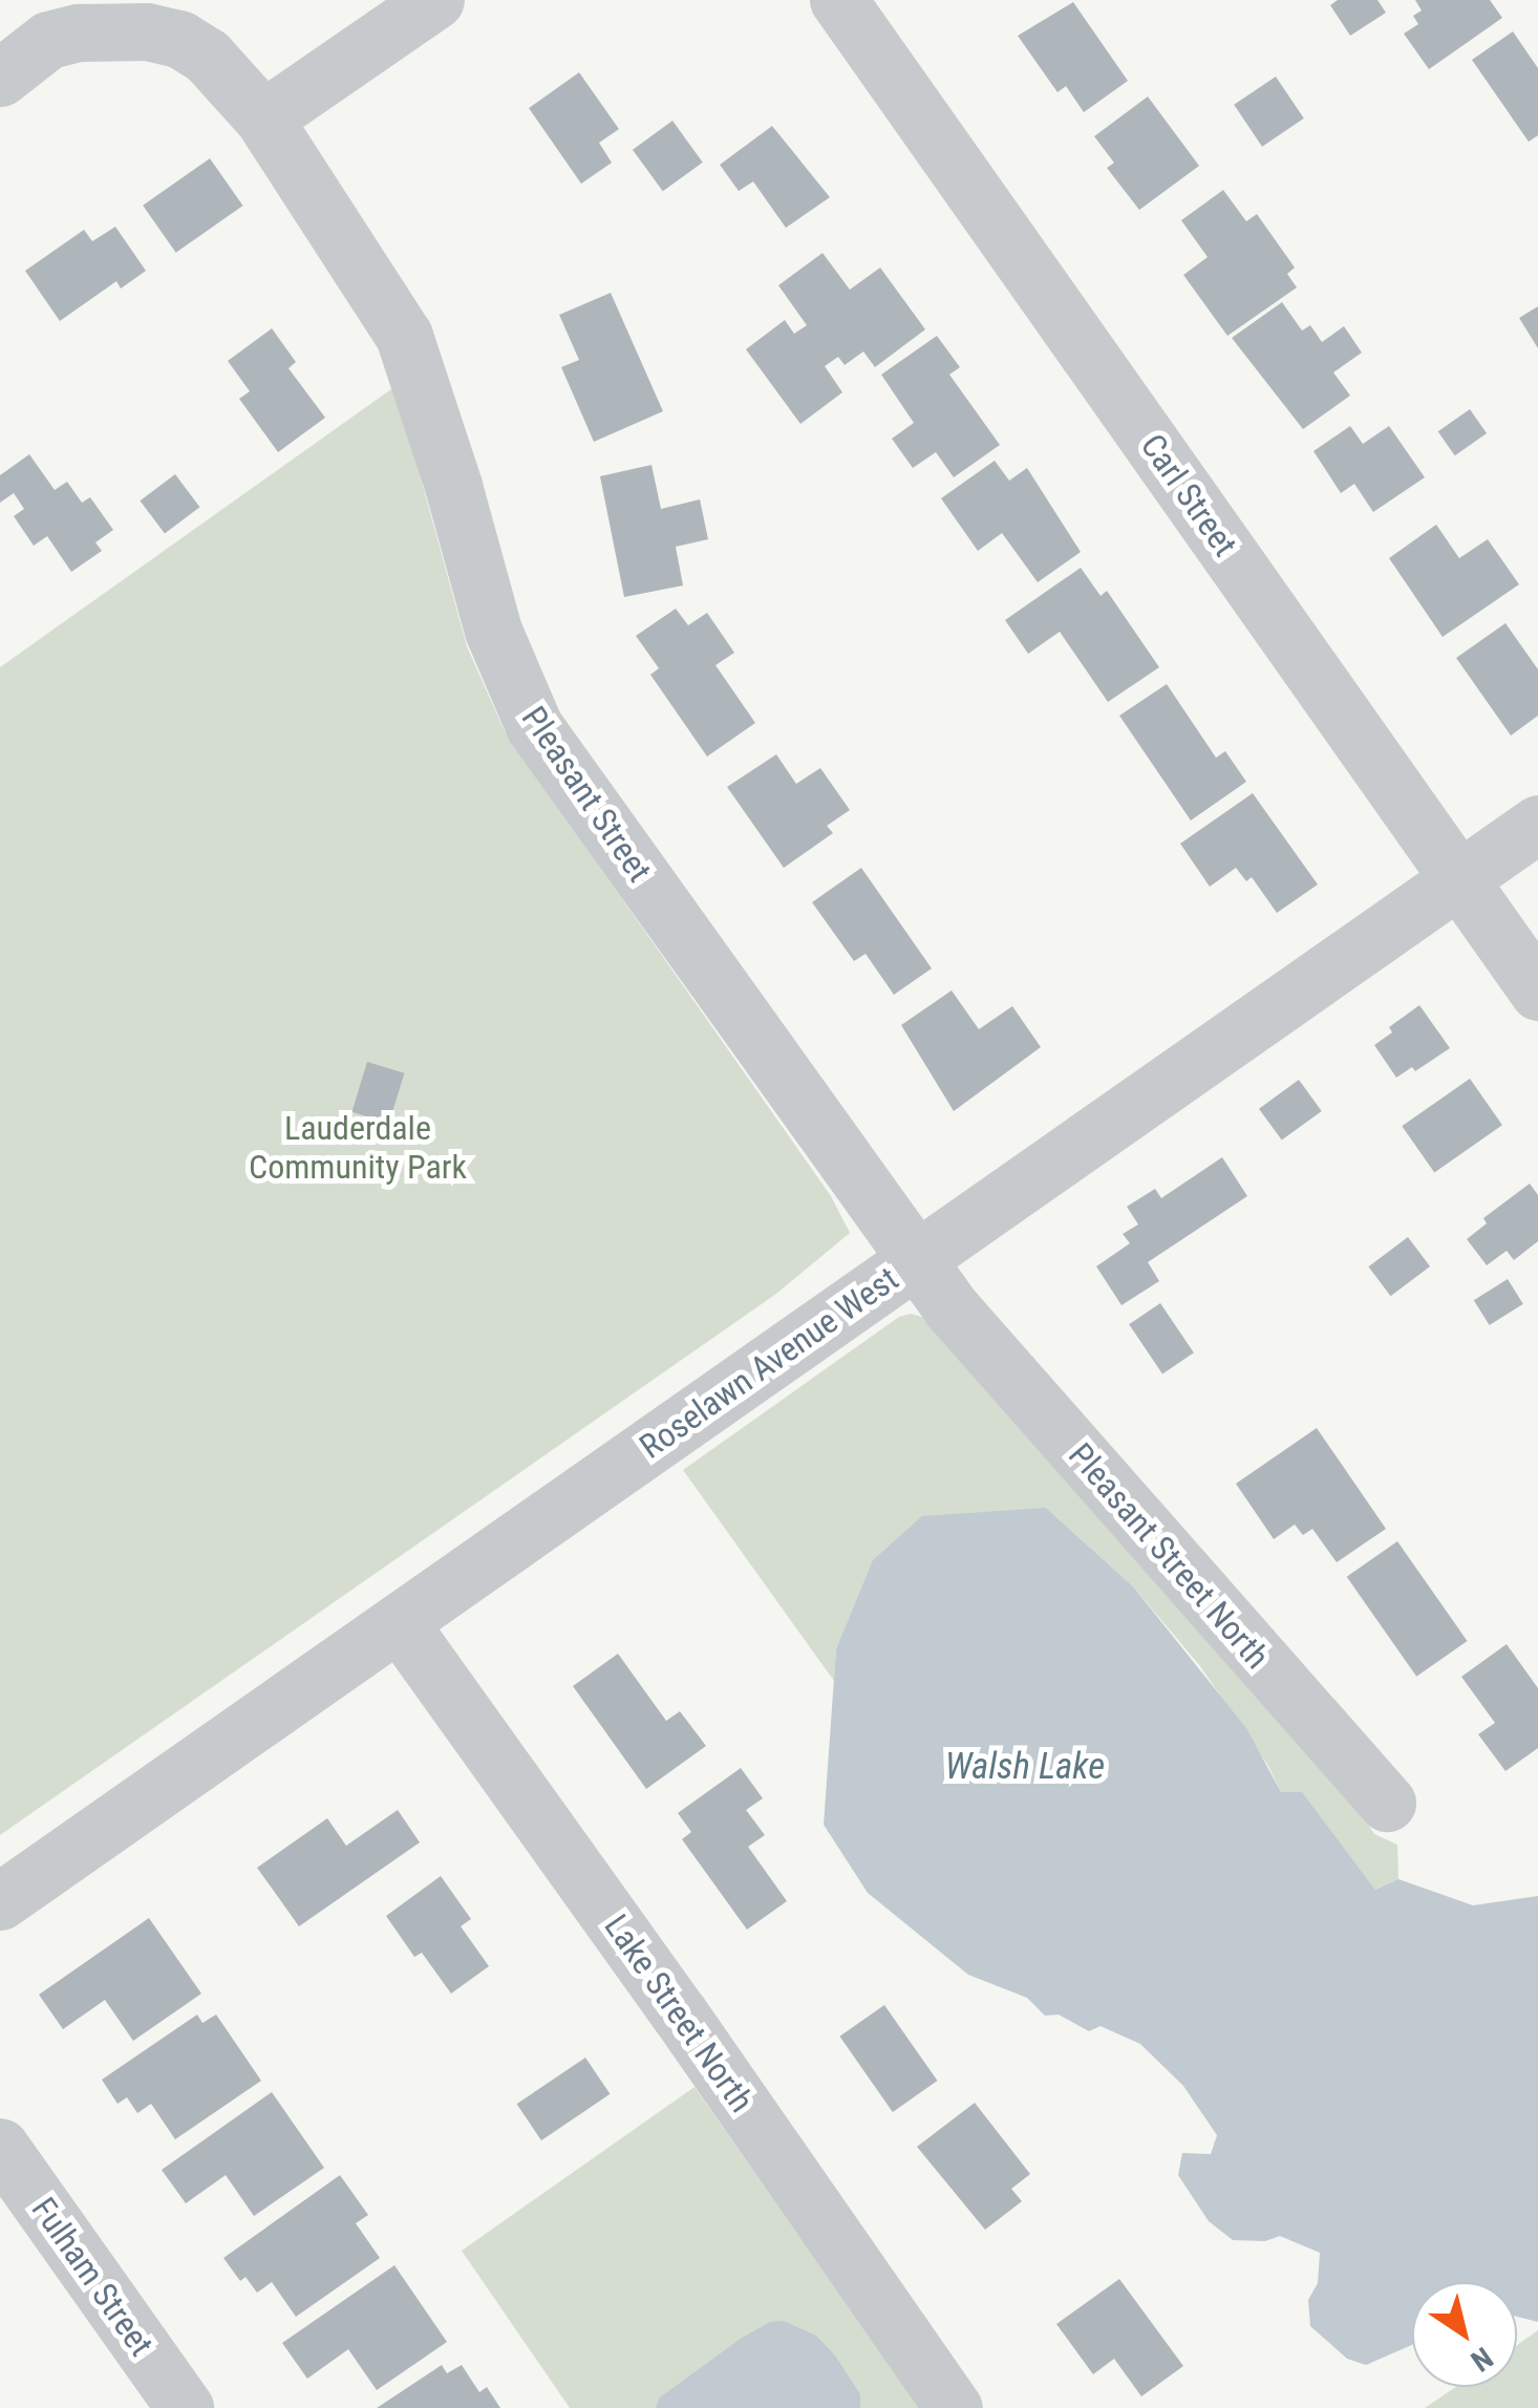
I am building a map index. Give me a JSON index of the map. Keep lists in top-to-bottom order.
{
  "streets": {
    "street": [
      "Carl Street",
      "Pleasant Street",
      "Roselawn Avenue West",
      "Pleasant Street North",
      "Lake Street North",
      "Fulham Street"
    ]
  },
  "crossings": [
    ["Carl Street", "Roselawn Avenue West"],
    ["Pleasant Street", "Roselawn Avenue West"],
    ["Pleasant Street", "Pleasant Street North"],
    ["Roselawn Avenue West", "Lake Street North"]
  ],
  "water": ["Walsh Lake"],
  "parks": ["Lauderdale Community Park"],
  "north": "bottom right"
}
